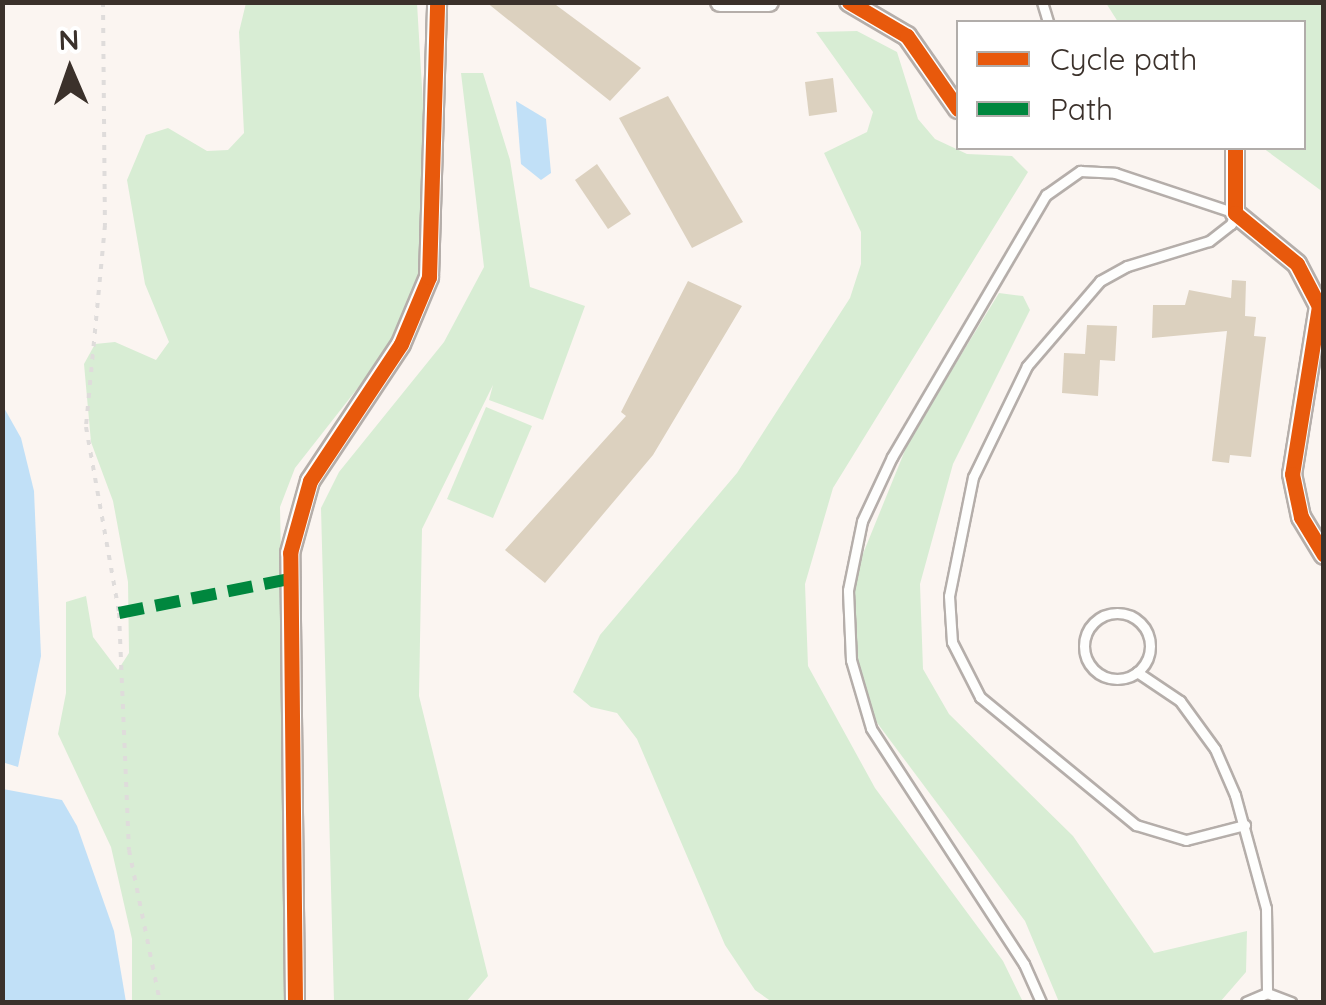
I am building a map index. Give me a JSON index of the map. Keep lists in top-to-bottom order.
{
  "legend": ["Cycle path", "Path"],
  "north": "top"
}
